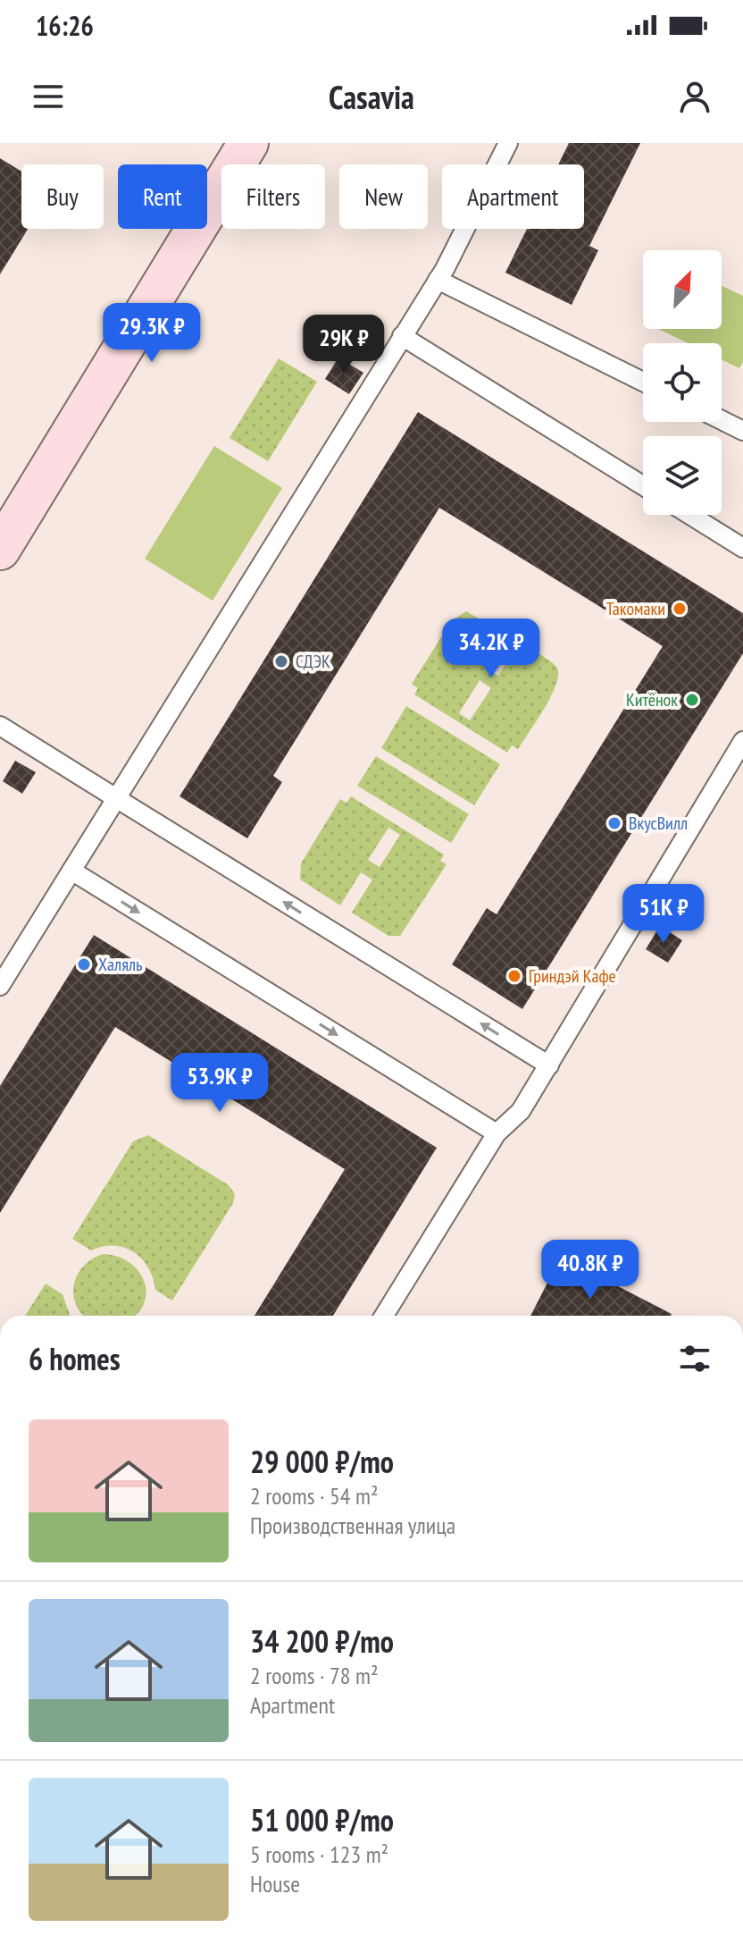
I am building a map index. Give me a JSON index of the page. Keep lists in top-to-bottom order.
{
  "places": [
    "Такомаки",
    "СДЭК",
    "Китёнок",
    "ВкусВилл",
    "Халяль",
    "Гриндэй Кафе"
  ],
  "north": "top right",
  "page": {
    "status": "16:26",
    "header": "Casavia",
    "chip": [
      "Buy",
      "Rent",
      "Filters",
      "New",
      "Apartment"
    ],
    "price": [
      "29.3K ₽",
      "29K ₽",
      "34.2K ₽",
      "51K ₽",
      "53.9K ₽",
      "40.8K ₽"
    ],
    "heading": "6 homes",
    "list": [
      {
        "name": "29 000 ₽/mo",
        "note": "2 rooms · 54 m² · Производственная улица"
      },
      {
        "name": "34 200 ₽/mo",
        "note": "2 rooms · 78 m² · Apartment"
      },
      {
        "name": "51 000 ₽/mo",
        "note": "5 rooms · 123 m² · House"
      }
    ]
  }
}
